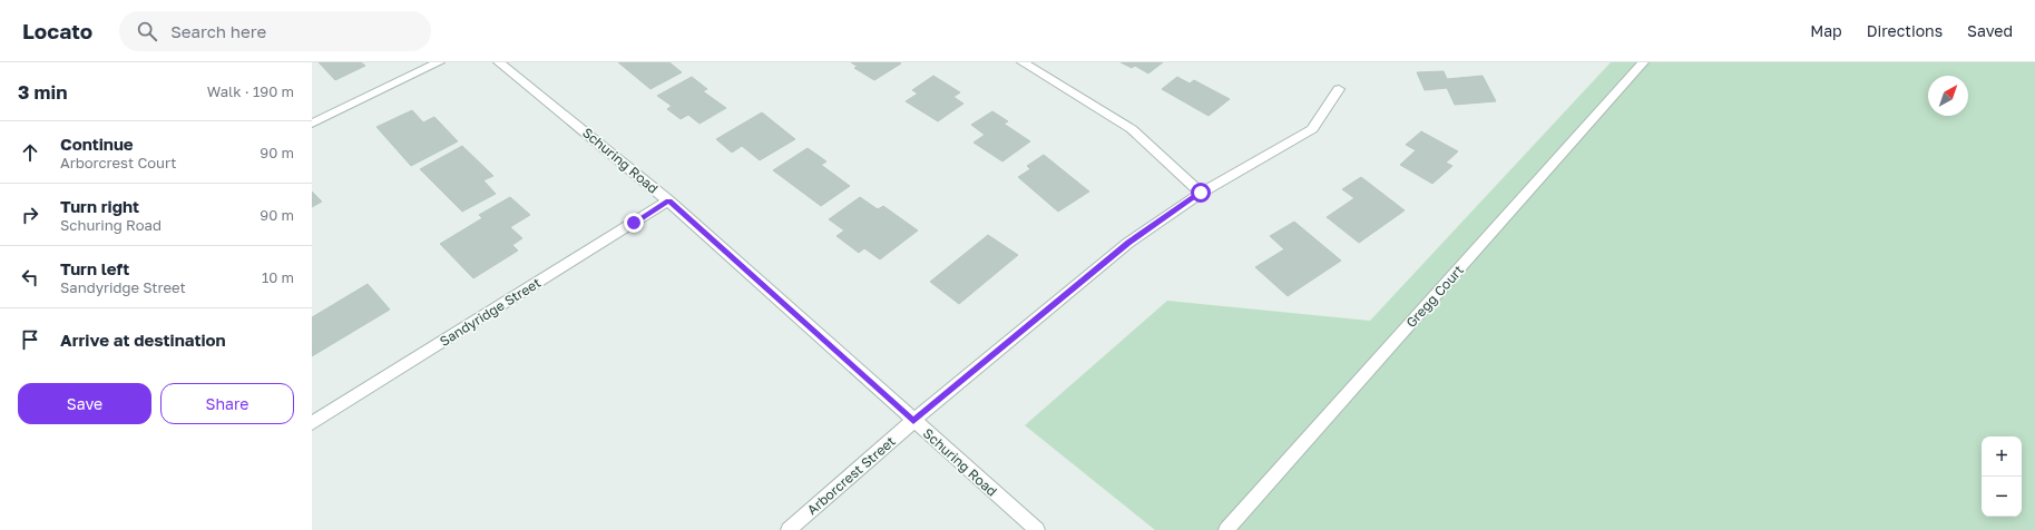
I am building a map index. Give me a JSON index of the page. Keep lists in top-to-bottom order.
{
  "streets": {
    "street": [
      "Schuring Road",
      "Gregg Court",
      "Sandyridge Street",
      "Arborcrest Street"
    ]
  },
  "crossings": [
    ["Schuring Road", "Sandyridge Street"],
    ["Schuring Road", "Arborcrest Street"]
  ],
  "north": "top right",
  "page": {
    "header": "Locato",
    "search": "Search here",
    "nav": ["Map", "Directions", "Saved"],
    "heading": ["3 min", "Walk · 190 m"],
    "list": [
      ["Continue", "Arborcrest Court", "90 m"],
      ["Turn right", "Schuring Road", "90 m"],
      ["Turn left", "Sandyridge Street", "10 m"],
      "Arrive at destination"
    ],
    "buttons": ["Save", "Share"],
    "map_buttons": ["+", "−"]
  }
}
